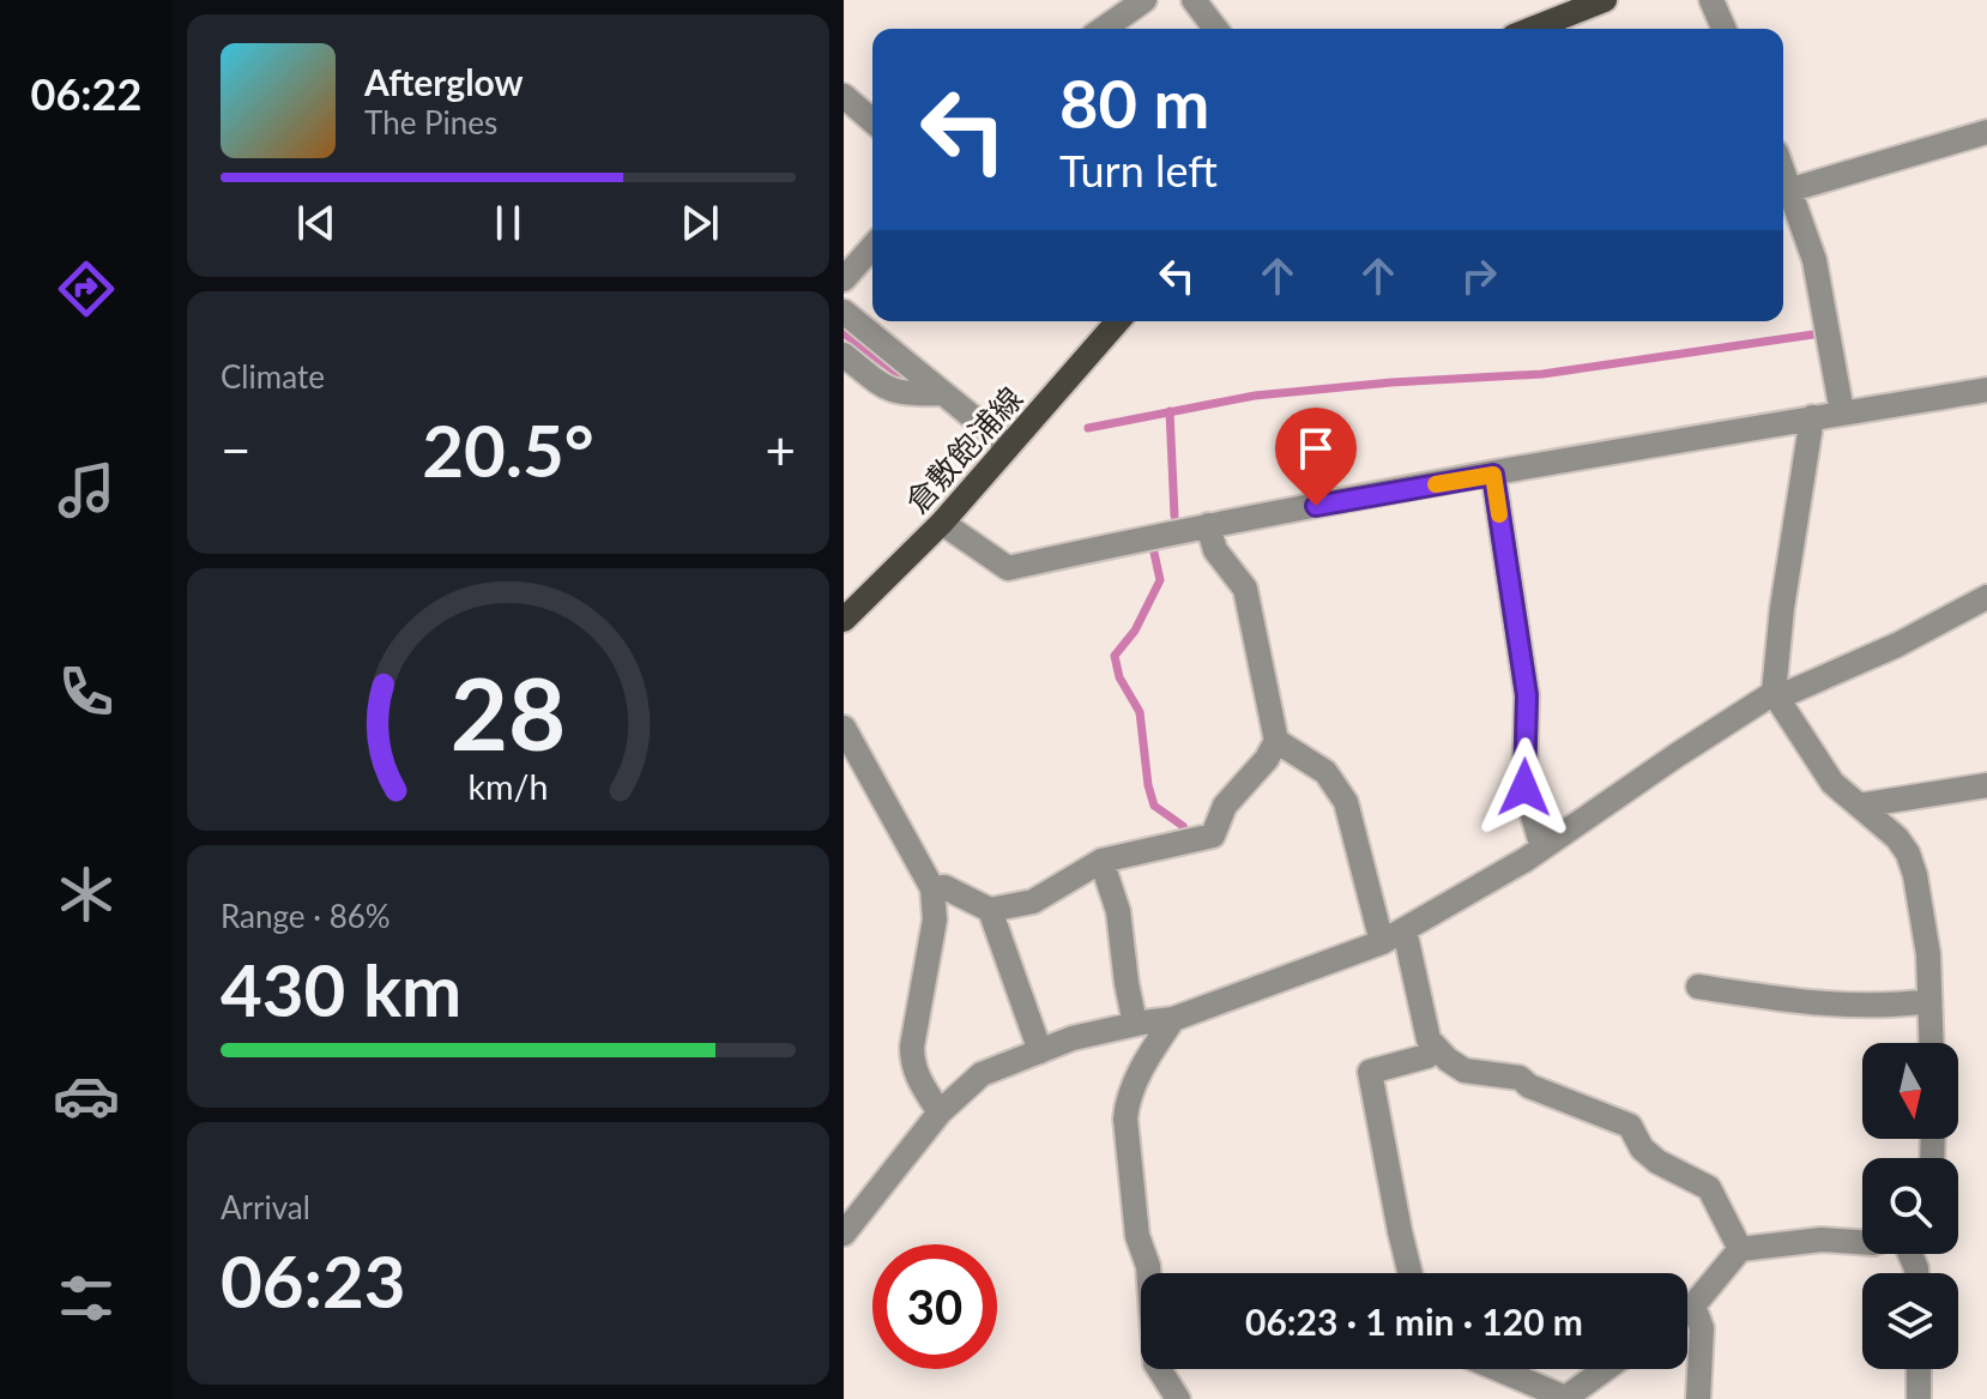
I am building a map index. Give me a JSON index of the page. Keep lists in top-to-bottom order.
{
  "streets": {
    "main road": ["倉敷飽浦線"]
  },
  "north": "bottom",
  "page": {
    "tabs": "06:22",
    "turn": ["80 m", "Turn left"],
    "song": ["Afterglow", "The Pines"],
    "tile": [
      "Climate",
      ["Range · 86%", "430 km"],
      ["Arrival", "06:23"]
    ],
    "heat": ["−", "20.5°", "+"],
    "limit": "30",
    "trip": "06:23 · 1 min · 120 m",
    "gauge": ["28", "km/h"]
  }
}
